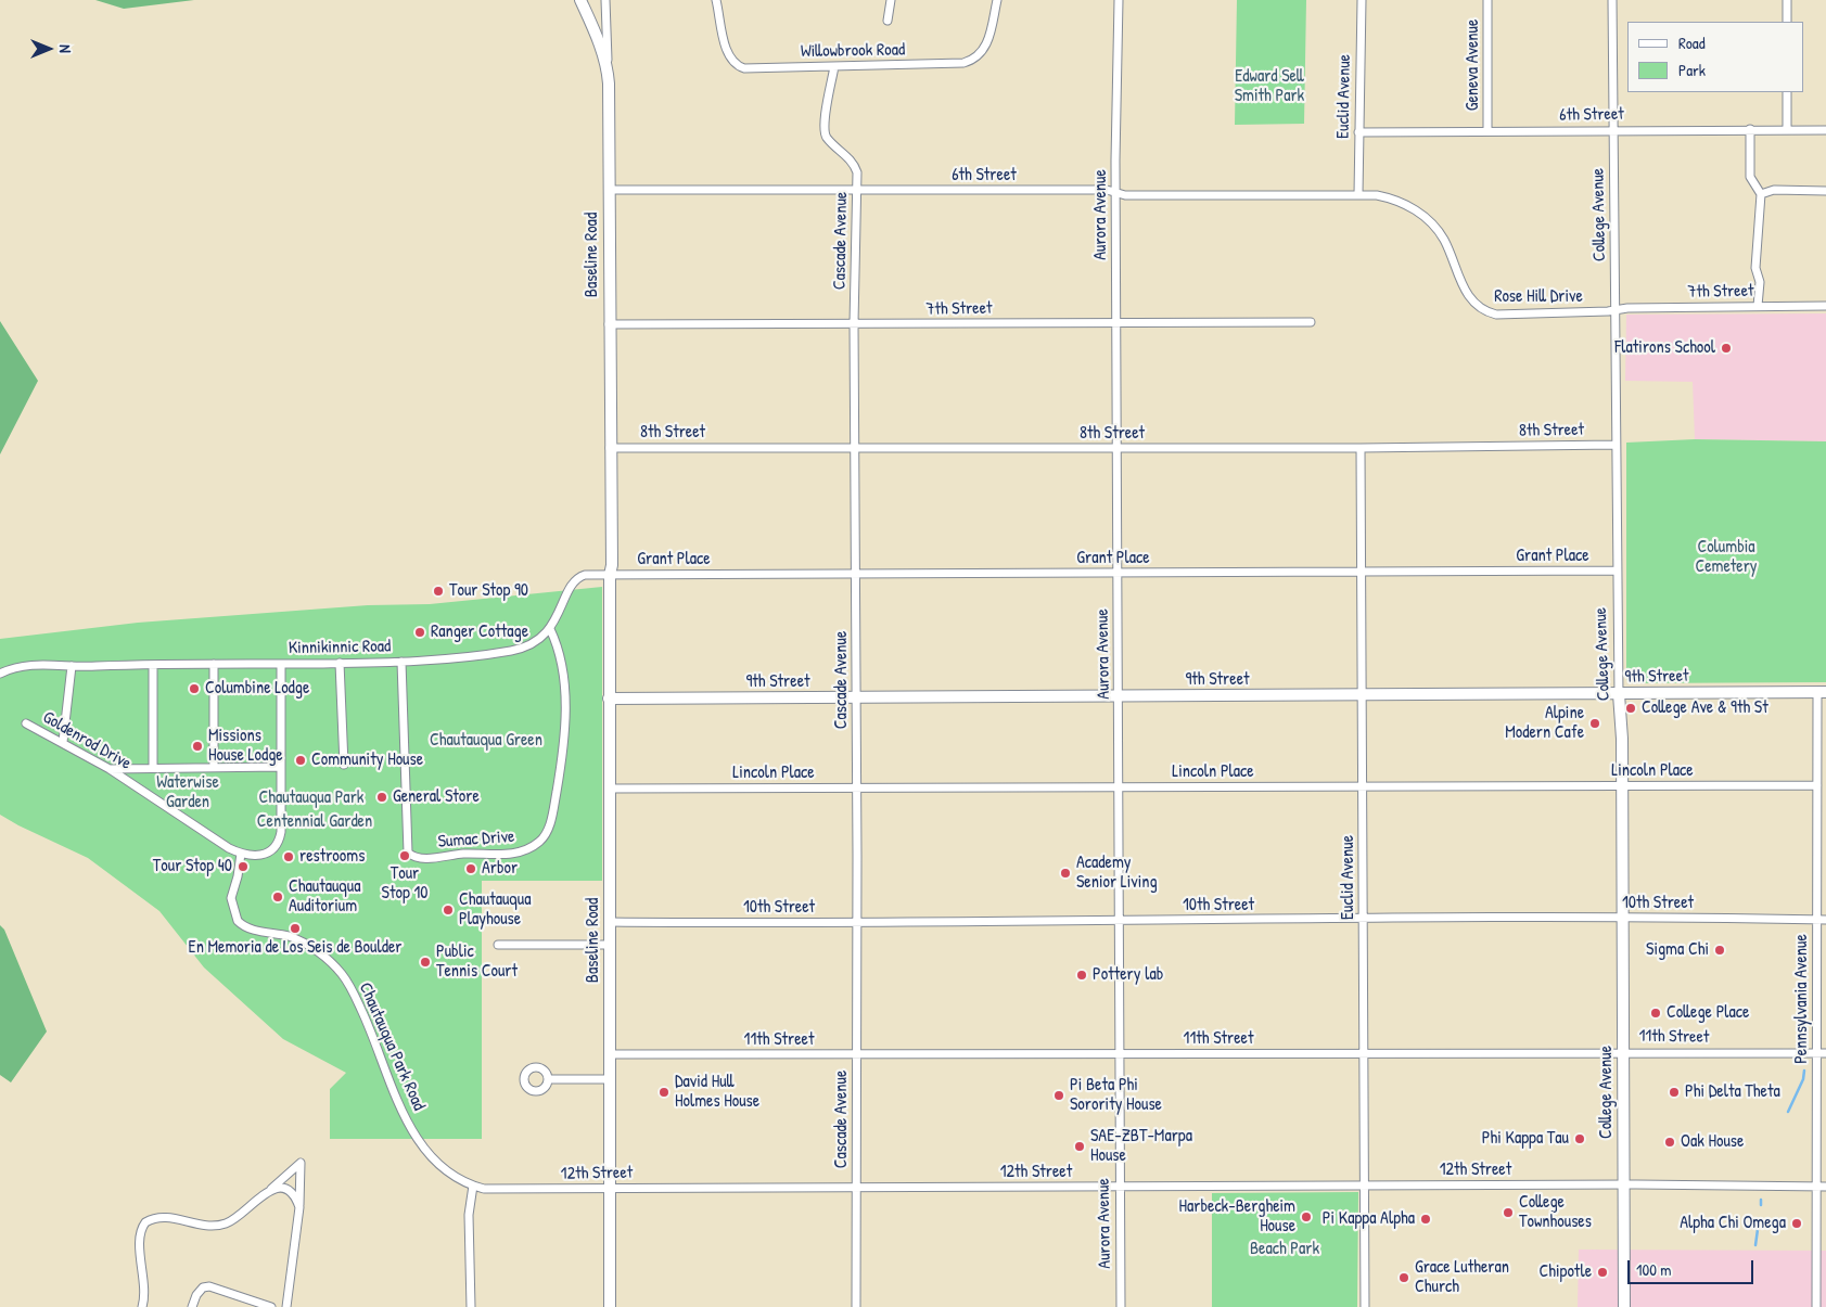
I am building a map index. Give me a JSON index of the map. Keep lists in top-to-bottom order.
{
  "streets": {
    "street": [
      "Willowbrook Road",
      "Geneva Avenue",
      "Euclid Avenue",
      "6th Street",
      "Aurora Avenue",
      "College Avenue",
      "Cascade Avenue",
      "Baseline Road",
      "7th Street",
      "Rose Hill Drive",
      "8th Street",
      "Grant Place",
      "Kinnikinnic Road",
      "9th Street",
      "Goldenrod Drive",
      "Lincoln Place",
      "Sumac Drive",
      "10th Street",
      "Pennsylvania Avenue",
      "11th Street",
      "Chautauqua Park Road",
      "12th Street"
    ]
  },
  "crossings": [
    ["Willowbrook Road", "Cascade Avenue"],
    ["Geneva Avenue", "6th Street"],
    ["Euclid Avenue", "6th Street"],
    ["Euclid Avenue", "Rose Hill Drive"],
    ["Euclid Avenue", "8th Street"],
    ["Euclid Avenue", "Grant Place"],
    ["Euclid Avenue", "9th Street"],
    ["Euclid Avenue", "Lincoln Place"],
    ["Euclid Avenue", "10th Street"],
    ["Euclid Avenue", "11th Street"],
    ["Euclid Avenue", "12th Street"],
    ["6th Street", "Aurora Avenue"],
    ["6th Street", "College Avenue"],
    ["6th Street", "Cascade Avenue"],
    ["6th Street", "Baseline Road"],
    ["6th Street", "Rose Hill Drive"],
    ["Aurora Avenue", "7th Street"],
    ["Aurora Avenue", "8th Street"],
    ["Aurora Avenue", "Grant Place"],
    ["Aurora Avenue", "9th Street"],
    ["Aurora Avenue", "Lincoln Place"],
    ["Aurora Avenue", "10th Street"],
    ["Aurora Avenue", "11th Street"],
    ["Aurora Avenue", "12th Street"],
    ["College Avenue", "7th Street"],
    ["College Avenue", "Rose Hill Drive"],
    ["College Avenue", "8th Street"],
    ["College Avenue", "Grant Place"],
    ["College Avenue", "9th Street"],
    ["College Avenue", "Lincoln Place"],
    ["College Avenue", "10th Street"],
    ["College Avenue", "11th Street"],
    ["College Avenue", "12th Street"],
    ["Cascade Avenue", "7th Street"],
    ["Cascade Avenue", "8th Street"],
    ["Cascade Avenue", "Grant Place"],
    ["Cascade Avenue", "9th Street"],
    ["Cascade Avenue", "Lincoln Place"],
    ["Cascade Avenue", "10th Street"],
    ["Cascade Avenue", "11th Street"],
    ["Cascade Avenue", "12th Street"],
    ["Baseline Road", "7th Street"],
    ["Baseline Road", "8th Street"],
    ["Baseline Road", "Grant Place"],
    ["Baseline Road", "Kinnikinnic Road"],
    ["Baseline Road", "9th Street"],
    ["Baseline Road", "Lincoln Place"],
    ["Baseline Road", "10th Street"],
    ["Baseline Road", "11th Street"],
    ["Baseline Road", "12th Street"],
    ["7th Street", "Rose Hill Drive"],
    ["Grant Place", "Kinnikinnic Road"],
    ["Kinnikinnic Road", "Sumac Drive"],
    ["9th Street", "Pennsylvania Avenue"],
    ["Goldenrod Drive", "Chautauqua Park Road"],
    ["Lincoln Place", "Pennsylvania Avenue"],
    ["10th Street", "Pennsylvania Avenue"],
    ["Pennsylvania Avenue", "11th Street"],
    ["Pennsylvania Avenue", "12th Street"],
    ["Chautauqua Park Road", "12th Street"]
  ],
  "parks": [
    "Edward Sell Smith Park",
    "Columbia Cemetery",
    "Chautauqua Green",
    "Waterwise Garden",
    "Chautauqua Park",
    "Centennial Garden",
    "Beach Park"
  ],
  "places": [
    "Flatirons School",
    "Tour Stop 90",
    "Ranger Cottage",
    "Columbine Lodge",
    "College Ave & 9th St",
    "Alpine Modern Cafe",
    "Missions House Lodge",
    "Community House",
    "General Store",
    "Tour Stop 10",
    "restrooms",
    "Tour Stop 40",
    "Arbor",
    "Academy Senior Living",
    "Chautauqua Auditorium",
    "Chautauqua Playhouse",
    "En Memoria de Los Seis de Boulder",
    "Sigma Chi",
    "Public Tennis Court",
    "Pottery lab",
    "College Place",
    "David Hull Holmes House",
    "Phi Delta Theta",
    "Pi Beta Phi Sorority House",
    "Phi Kappa Tau",
    "Oak House",
    "SAE-ZBT-Marpa House",
    "College Townhouses",
    "Harbeck-Bergheim House",
    "Pi Kappa Alpha",
    "Alpha Chi Omega",
    "Chipotle",
    "Grace Lutheran Church"
  ],
  "legend": ["Road", "Park"],
  "scale_bar": "100 m",
  "north": "right"
}
